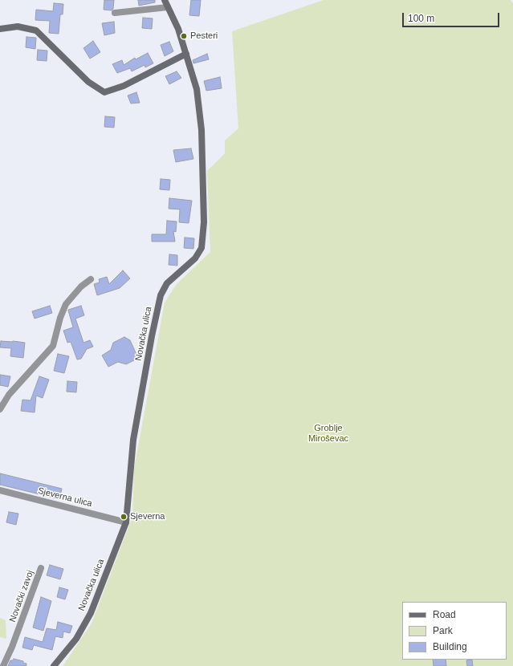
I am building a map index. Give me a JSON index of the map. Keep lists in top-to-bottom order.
{
  "streets": {
    "street": ["Novačka ulica", "Sjeverna ulica", "Novački zavoj"]
  },
  "crossings": [
    ["Novačka ulica", "Sjeverna ulica"]
  ],
  "parks": ["Groblje Miroševac"],
  "places": ["Pesteri", "Sjeverna"],
  "legend": ["Road", "Park", "Building"],
  "scale_bar": "100 m"
}
